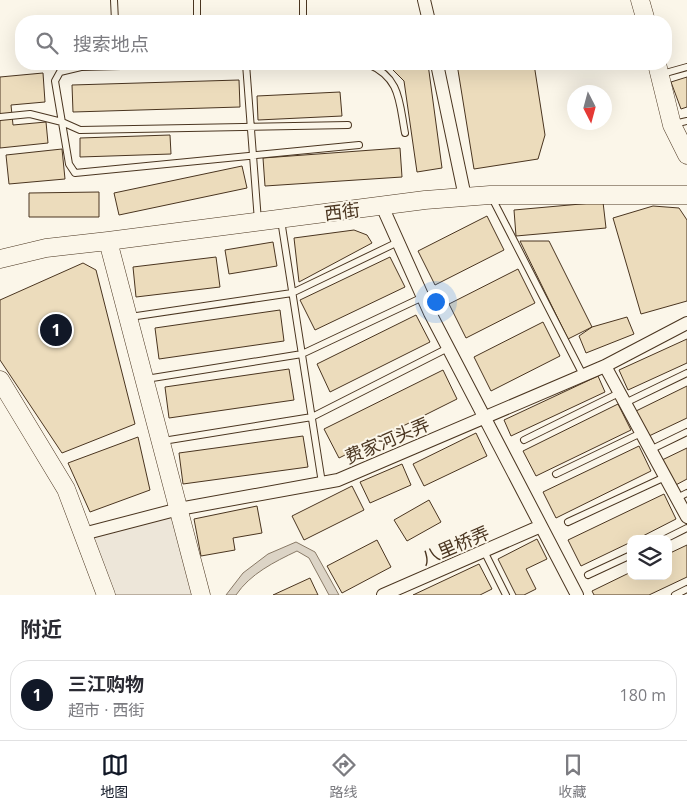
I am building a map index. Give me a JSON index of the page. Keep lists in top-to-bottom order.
{
  "streets": {
    "street": ["西街", "费家河头弄", "八里桥弄"]
  },
  "north": "bottom",
  "page": {
    "search": "搜索地点",
    "pins": "1",
    "heading": "附近",
    "list": [
      {
        "mark": "1",
        "name": "三江购物",
        "note": "超市 · 西街",
        "value": "180 m"
      }
    ],
    "nav": ["地图", "路线", "收藏"]
  }
}
